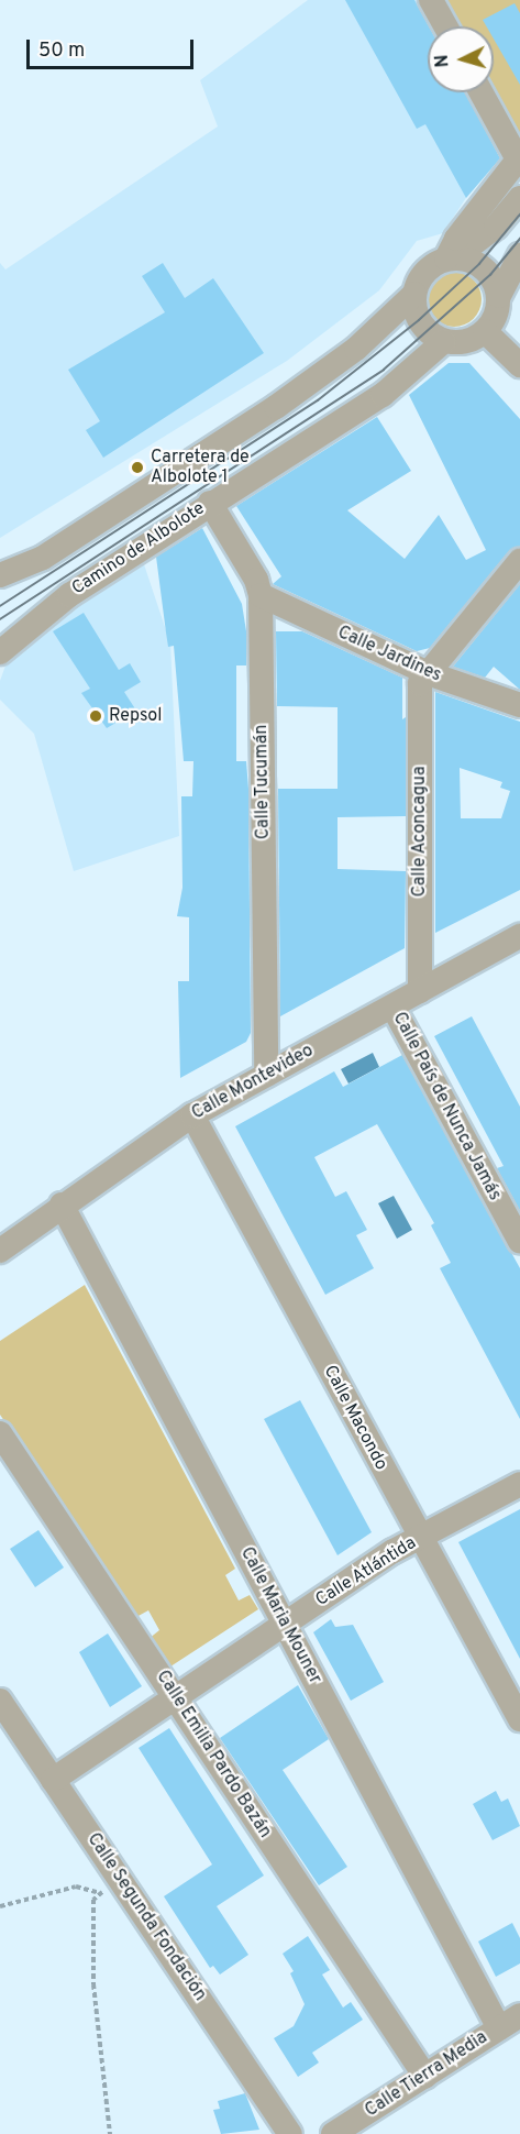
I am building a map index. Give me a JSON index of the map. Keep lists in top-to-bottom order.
{
  "streets": {
    "street": [
      "Camino de Albolote",
      "Calle Jardines",
      "Calle Tucumán",
      "Calle Aconcagua",
      "Calle Montevideo",
      "Calle País de Nunca Jamás",
      "Calle Macondo",
      "Calle Atlántida",
      "Calle Maria Mouner",
      "Calle Emilia Pardo Bazán",
      "Calle Segunda Fondación",
      "Calle Tierra Media"
    ]
  },
  "crossings": [
    ["Camino de Albolote", "Calle Tucumán"],
    ["Calle Jardines", "Calle Tucumán"],
    ["Calle Jardines", "Calle Aconcagua"],
    ["Calle Tucumán", "Calle Montevideo"],
    ["Calle Aconcagua", "Calle Montevideo"],
    ["Calle Montevideo", "Calle País de Nunca Jamás"],
    ["Calle Montevideo", "Calle Macondo"],
    ["Calle Montevideo", "Calle Maria Mouner"],
    ["Calle Macondo", "Calle Atlántida"],
    ["Calle Atlántida", "Calle Maria Mouner"],
    ["Calle Atlántida", "Calle Emilia Pardo Bazán"],
    ["Calle Atlántida", "Calle Segunda Fondación"],
    ["Calle Maria Mouner", "Calle Tierra Media"],
    ["Calle Emilia Pardo Bazán", "Calle Tierra Media"]
  ],
  "places": ["Carretera de Albolote 1", "Repsol"],
  "scale_bar": "50 m",
  "north": "left"
}
